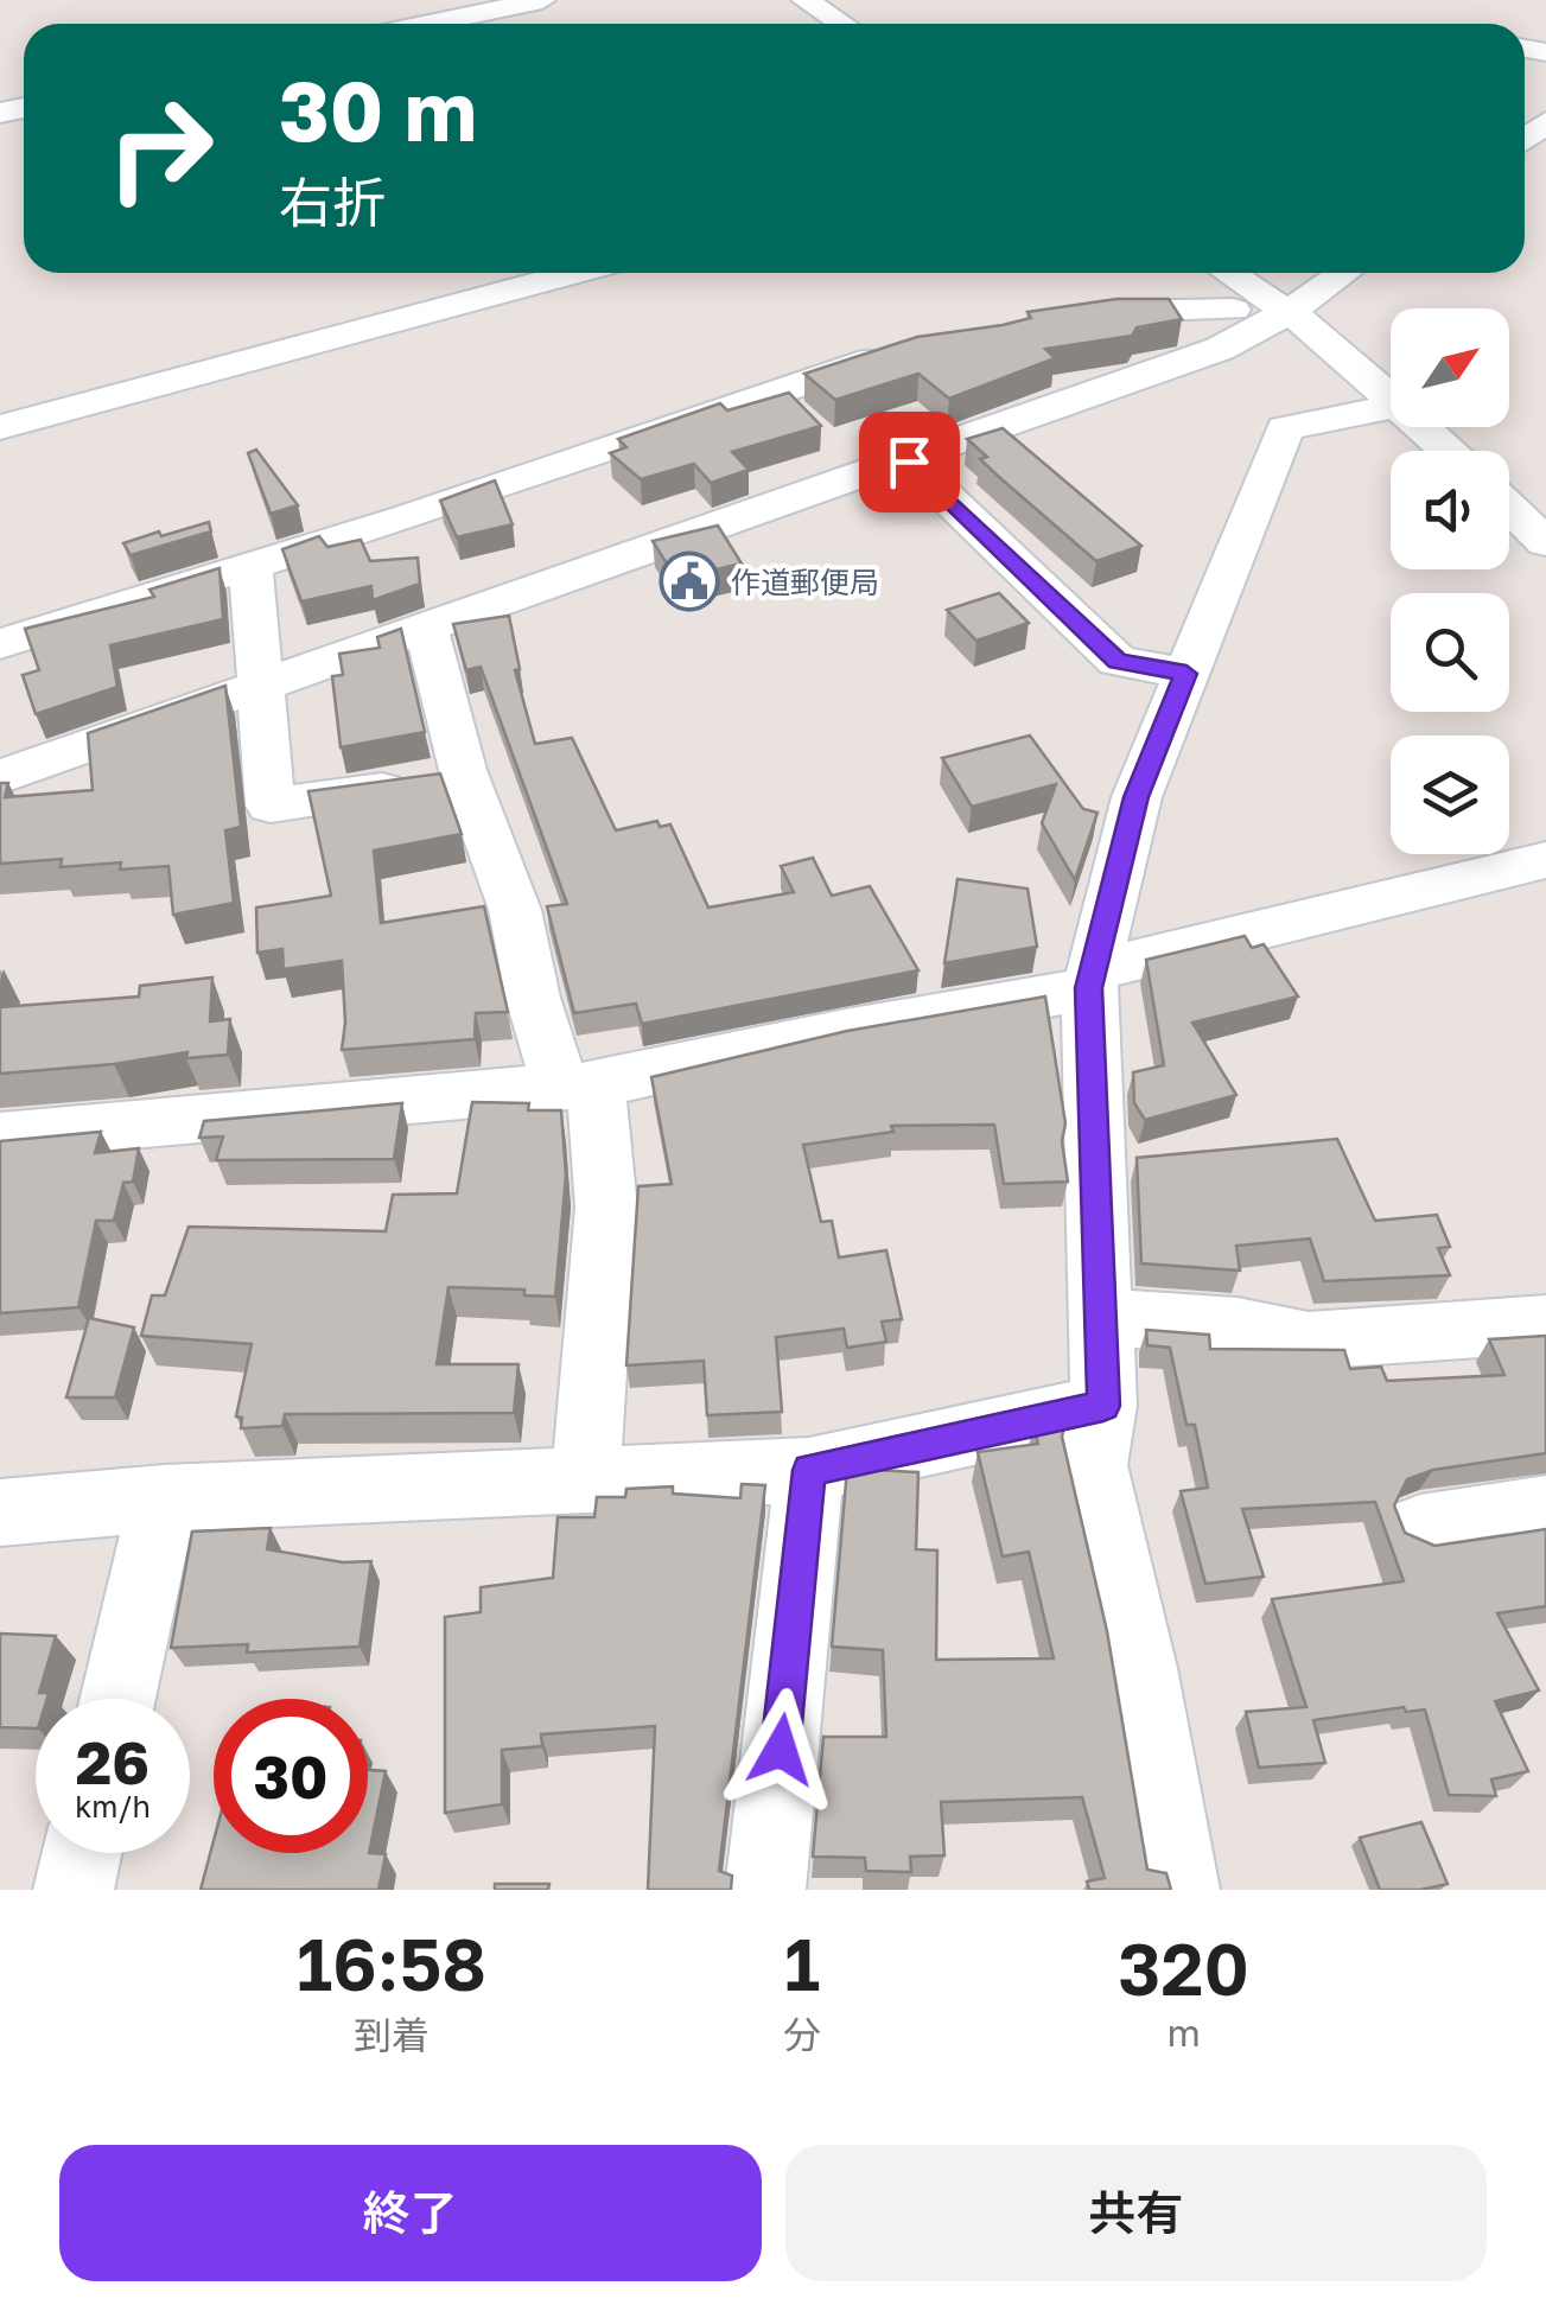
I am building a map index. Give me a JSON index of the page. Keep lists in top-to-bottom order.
{
  "places": {
    "public building": ["作道郵便局"]
  },
  "north": "top right",
  "page": {
    "turn": ["30 m", "右折"],
    "speed": "26 km/h",
    "limit": "30",
    "eta": [
      "16:58",
      "到着",
      "1",
      "分",
      "320",
      "m"
    ],
    "buttons": ["終了", "共有"]
  }
}
